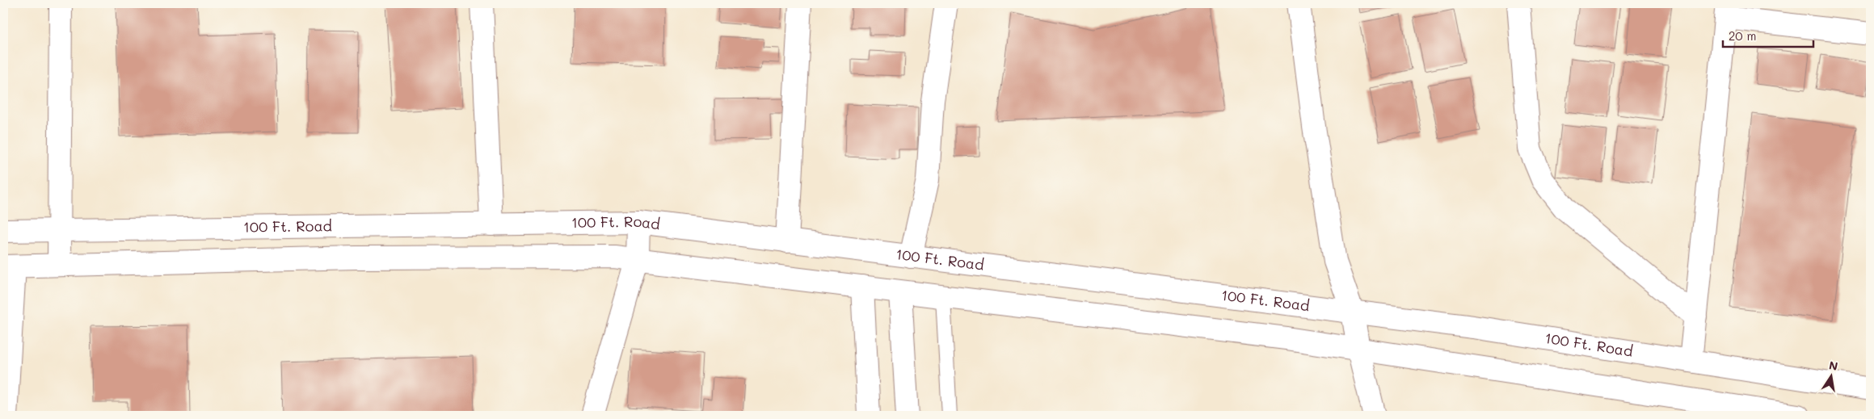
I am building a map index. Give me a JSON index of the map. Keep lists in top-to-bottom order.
{
  "streets": {
    "main road": ["100 Ft. Road"]
  },
  "scale_bar": "20 m",
  "north": "top"
}
